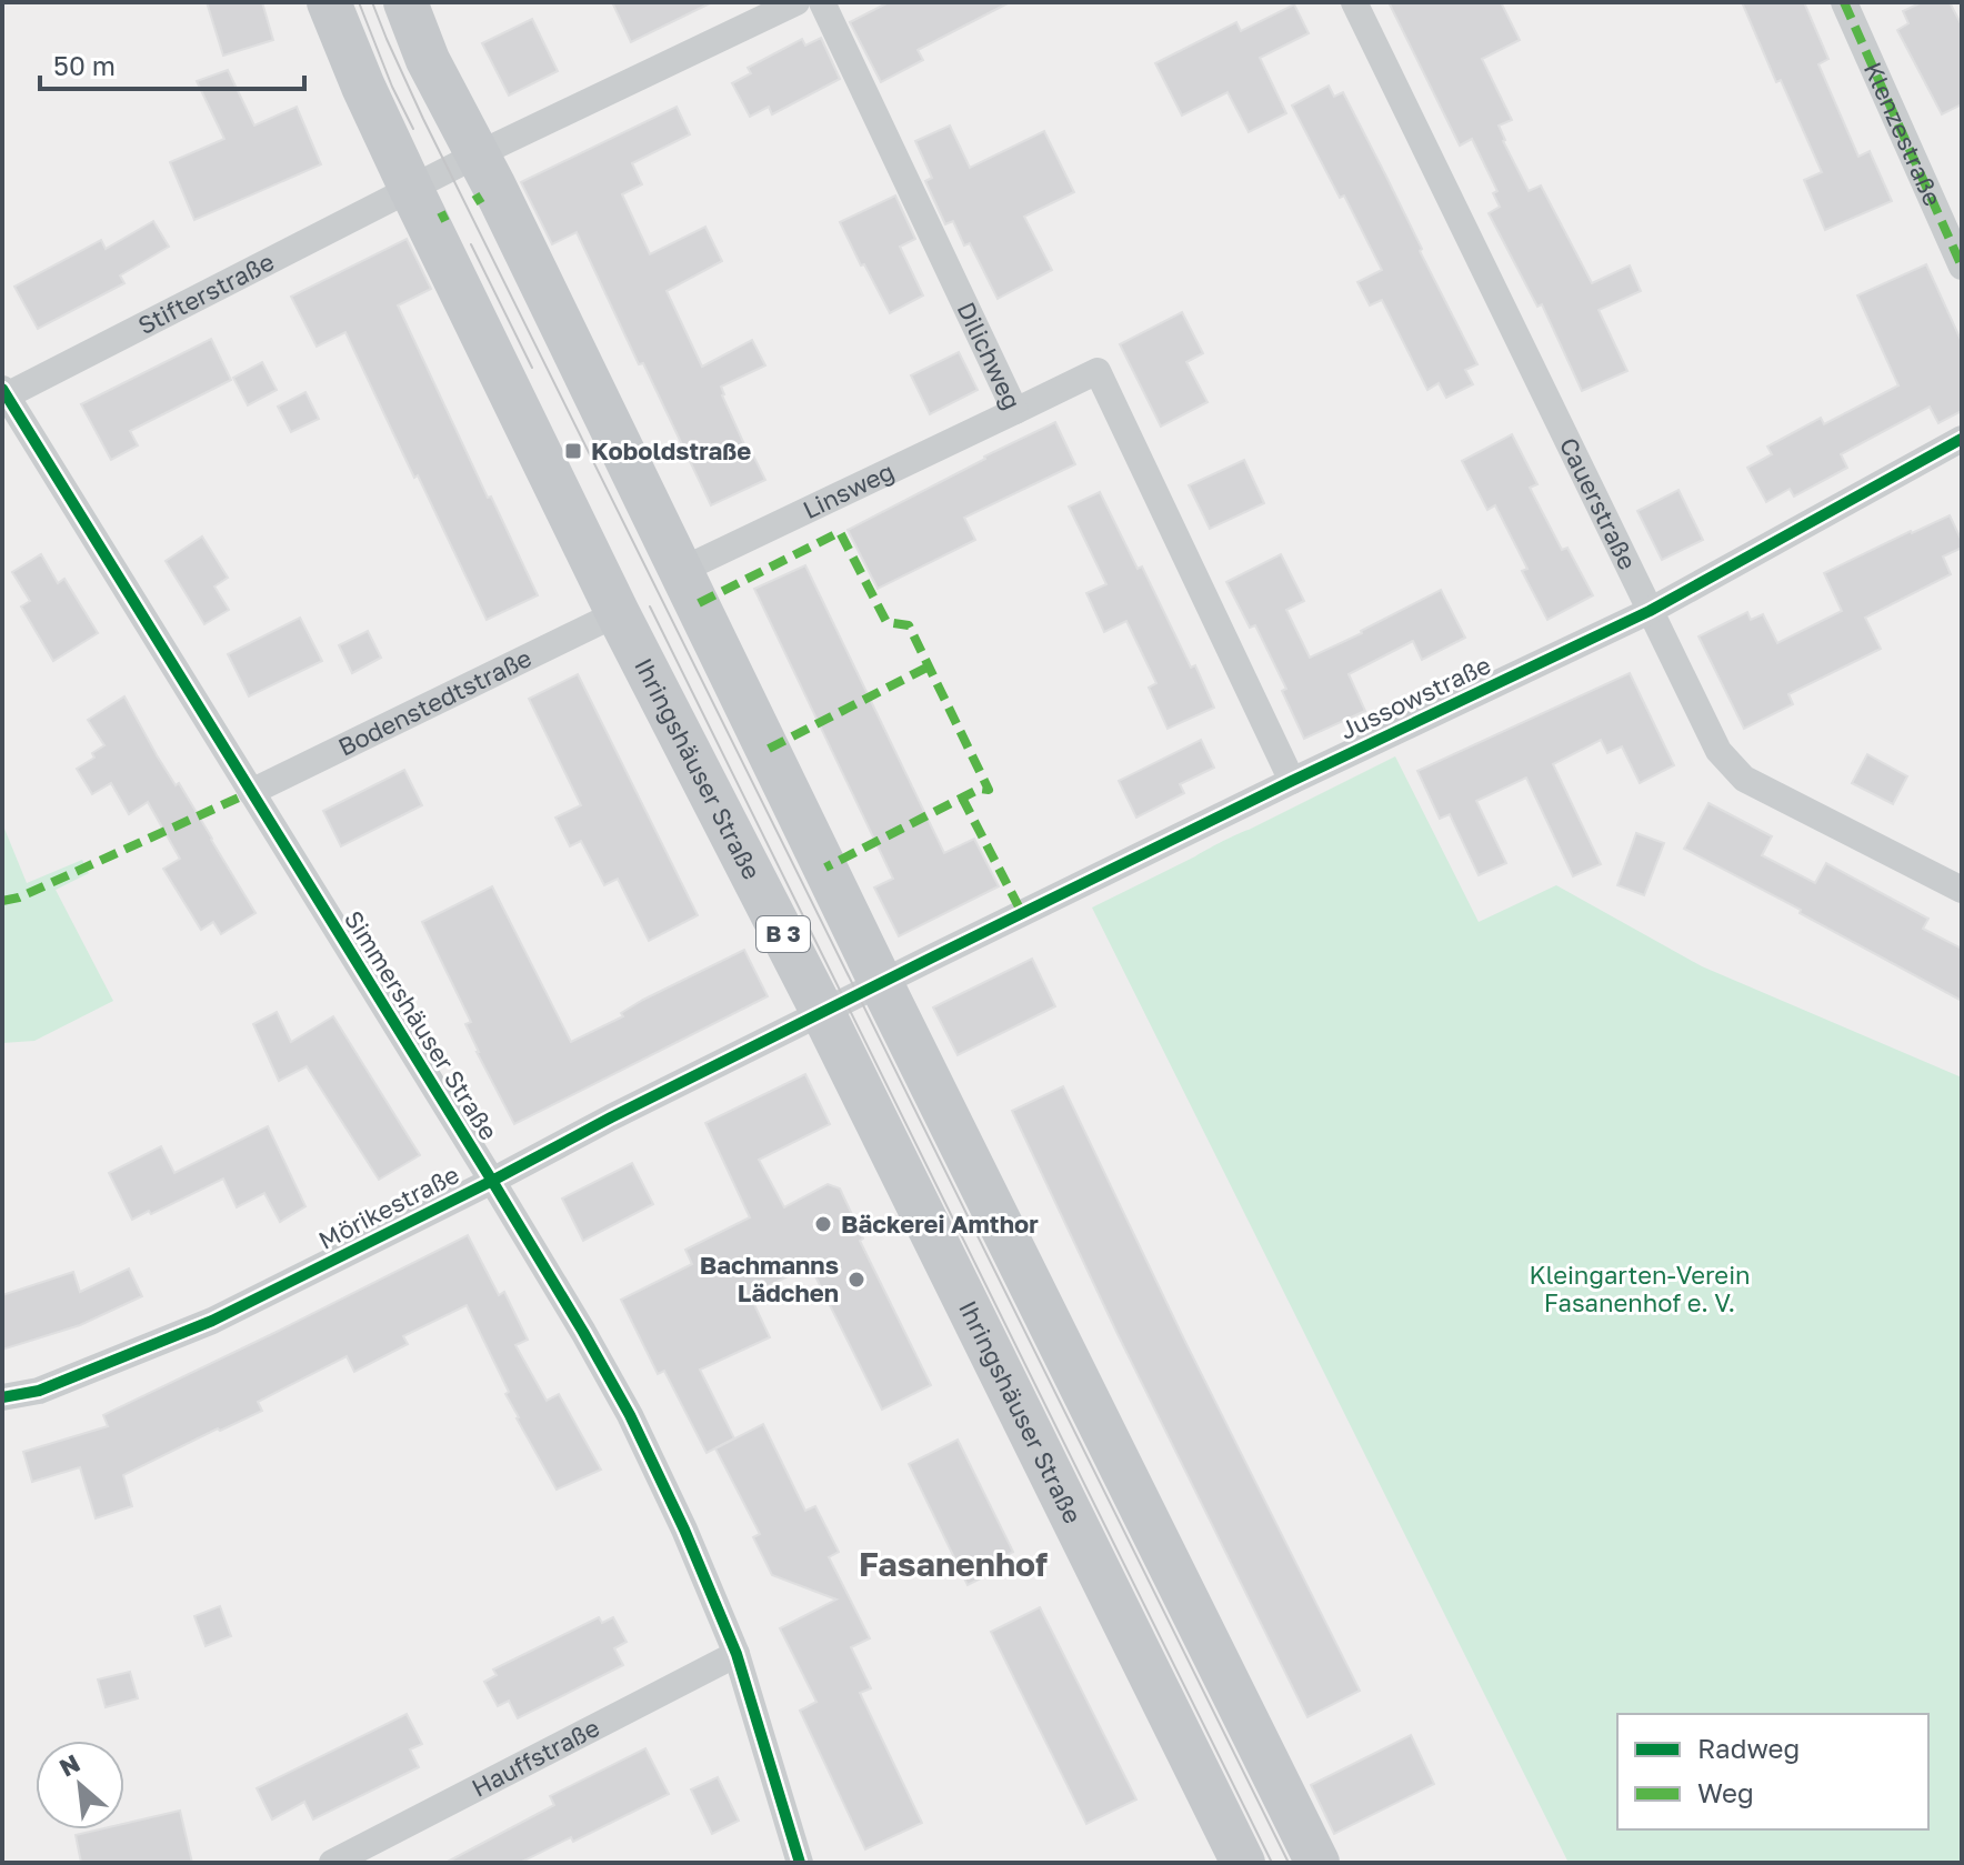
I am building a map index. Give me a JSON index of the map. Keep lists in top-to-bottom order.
{
  "streets": {
    "main road": ["Ihringshäuser Straße", "B 3"],
    "street": [
      "Klenzestraße",
      "Stifterstraße",
      "Dilichweg",
      "Linsweg",
      "Cauerstraße",
      "Jussowstraße",
      "Bodenstedtstraße",
      "Simmershäuser Straße",
      "Mörikestraße",
      "Hauffstraße"
    ]
  },
  "crossings": [
    ["Stifterstraße", "Ihringshäuser Straße"],
    ["Stifterstraße", "Simmershäuser Straße"],
    ["Dilichweg", "Linsweg"],
    ["Dilichweg", "Jussowstraße"],
    ["Linsweg", "B 3"],
    ["Cauerstraße", "Jussowstraße"],
    ["Jussowstraße", "B 3"],
    ["Jussowstraße", "Mörikestraße"],
    ["Bodenstedtstraße", "Ihringshäuser Straße"],
    ["Bodenstedtstraße", "Simmershäuser Straße"],
    ["Ihringshäuser Straße", "Mörikestraße"],
    ["B 3", "Mörikestraße"],
    ["Simmershäuser Straße", "Mörikestraße"],
    ["Simmershäuser Straße", "Hauffstraße"]
  ],
  "districts": ["Fasanenhof"],
  "parks": ["Kleingarten-Verein Fasanenhof e. V."],
  "places": {
    "transit": ["Koboldstraße"],
    "other": ["Bäckerei Amthor", "Bachmanns Lädchen"]
  },
  "legend": ["Radweg", "Weg"],
  "scale_bar": "50 m",
  "north": "top left"
}
